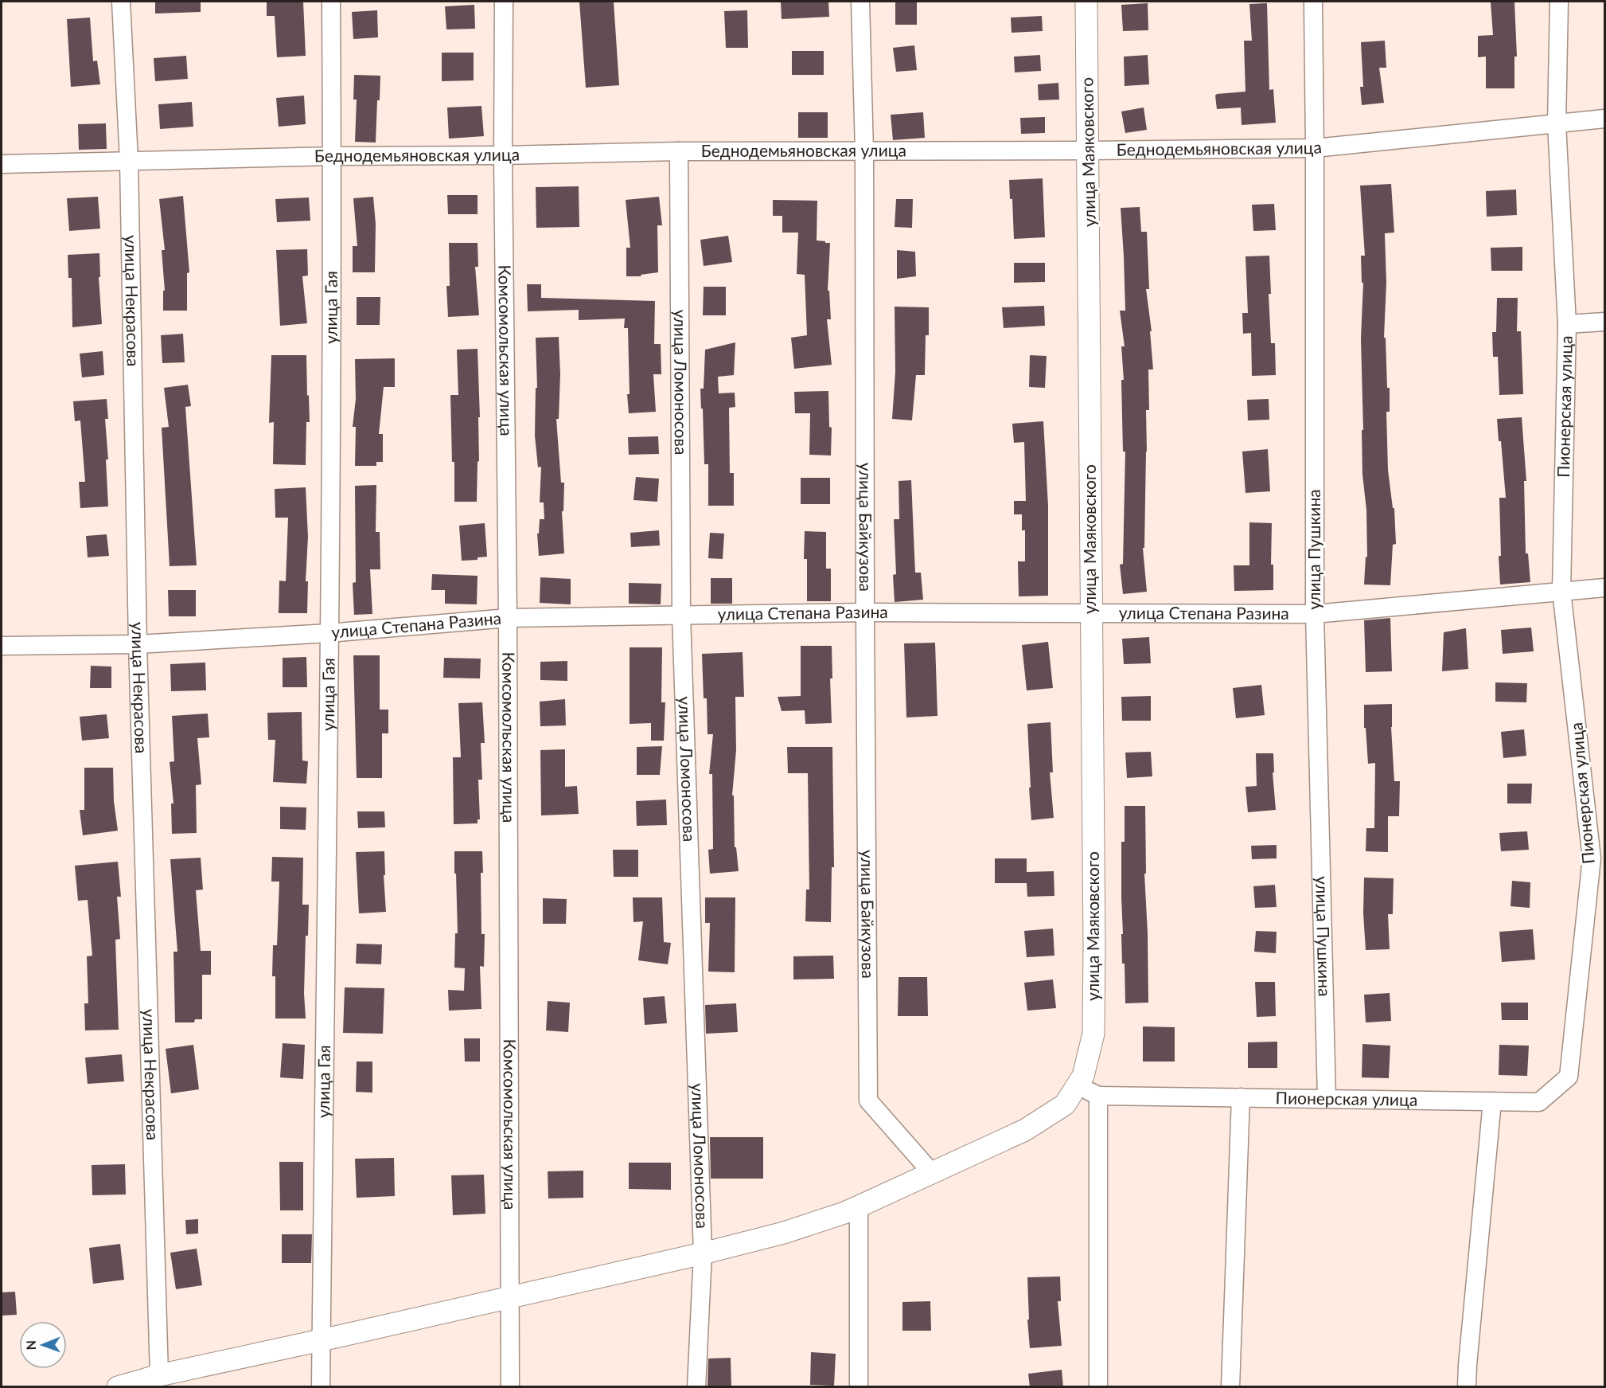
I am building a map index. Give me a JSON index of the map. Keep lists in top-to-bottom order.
{
  "streets": {
    "street": [
      "Беднодемьяновская улица",
      "улица Маяковского",
      "улица Некрасова",
      "улица Гая",
      "Комсомольская улица",
      "улица Ломоносова",
      "Пионерская улица",
      "улица Байкузова",
      "улица Пушкина",
      "улица Степана Разина"
    ]
  },
  "crossings": [
    ["Беднодемьяновская улица", "улица Маяковского"],
    ["Беднодемьяновская улица", "улица Некрасова"],
    ["Беднодемьяновская улица", "улица Гая"],
    ["Беднодемьяновская улица", "Комсомольская улица"],
    ["Беднодемьяновская улица", "улица Ломоносова"],
    ["Беднодемьяновская улица", "Пионерская улица"],
    ["Беднодемьяновская улица", "улица Байкузова"],
    ["Беднодемьяновская улица", "улица Пушкина"],
    ["улица Маяковского", "улица Некрасова"],
    ["улица Маяковского", "улица Гая"],
    ["улица Маяковского", "Комсомольская улица"],
    ["улица Маяковского", "улица Ломоносова"],
    ["улица Маяковского", "улица Байкузова"],
    ["улица Маяковского", "улица Степана Разина"],
    ["улица Некрасова", "улица Степана Разина"],
    ["улица Гая", "улица Степана Разина"],
    ["Комсомольская улица", "улица Степана Разина"],
    ["улица Ломоносова", "улица Степана Разина"],
    ["Пионерская улица", "улица Пушкина"],
    ["Пионерская улица", "улица Степана Разина"],
    ["улица Байкузова", "улица Степана Разина"],
    ["улица Пушкина", "улица Степана Разина"]
  ],
  "north": "left"
}
